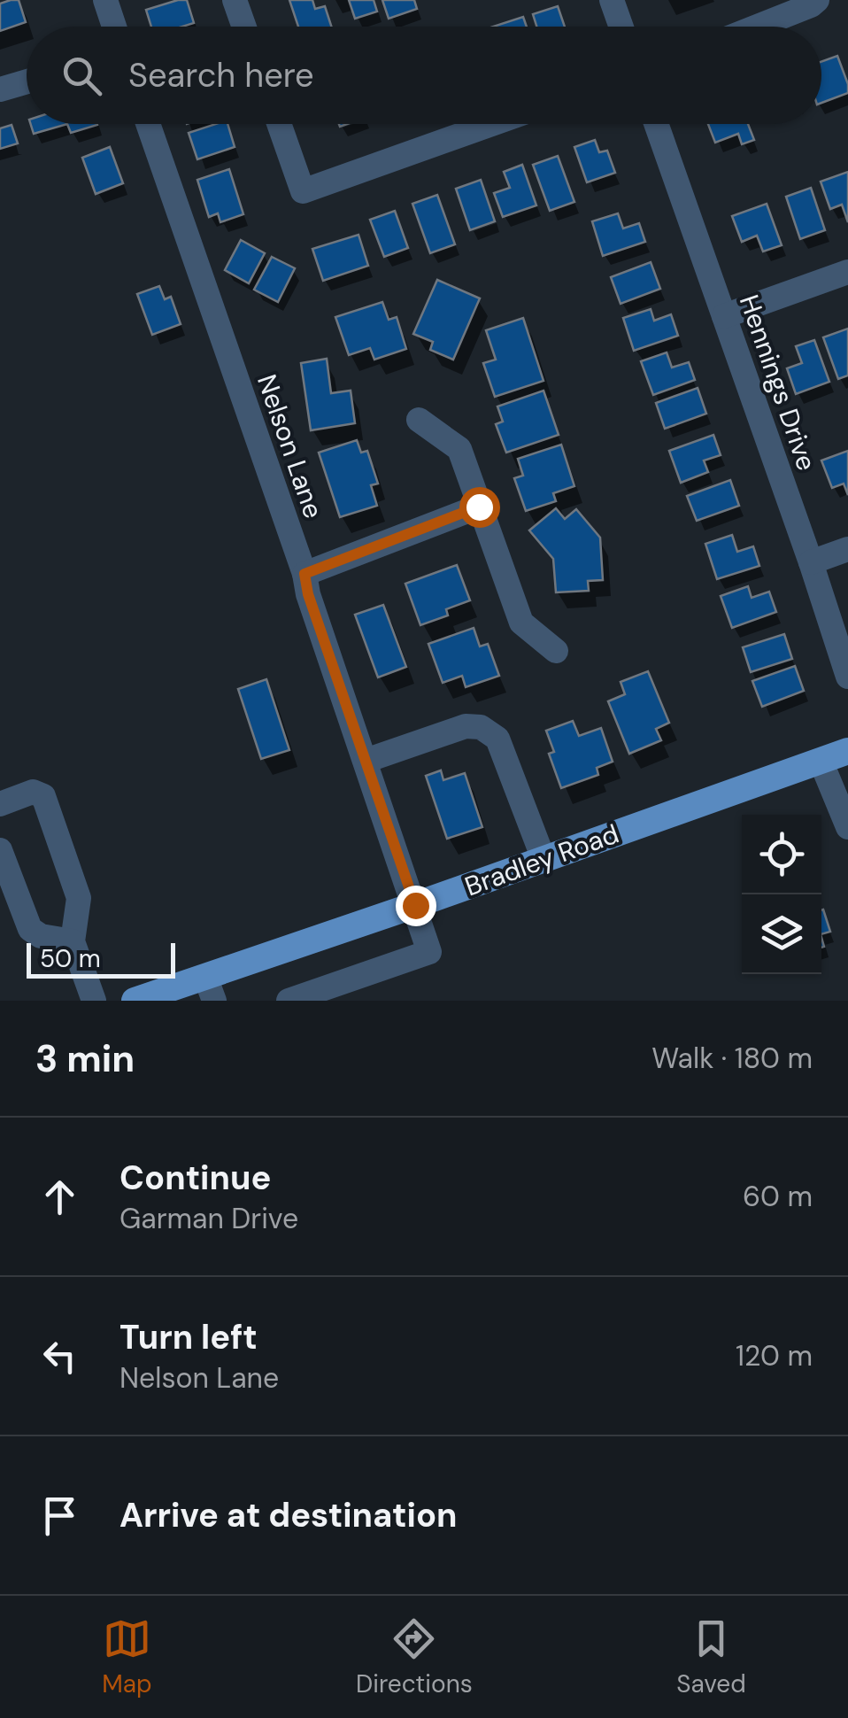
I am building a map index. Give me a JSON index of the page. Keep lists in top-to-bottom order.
{
  "streets": {
    "main road": ["Bradley Road"],
    "street": ["Hennings Drive", "Nelson Lane"]
  },
  "crossings": [
    ["Nelson Lane", "Bradley Road"]
  ],
  "scale_bar": "50 m",
  "page": {
    "search": "Search here",
    "scale": "50 m",
    "heading": ["3 min", "Walk · 180 m"],
    "list": [
      ["Continue", "Garman Drive", "60 m"],
      ["Turn left", "Nelson Lane", "120 m"],
      "Arrive at destination"
    ],
    "nav": ["Map", "Directions", "Saved"]
  }
}
